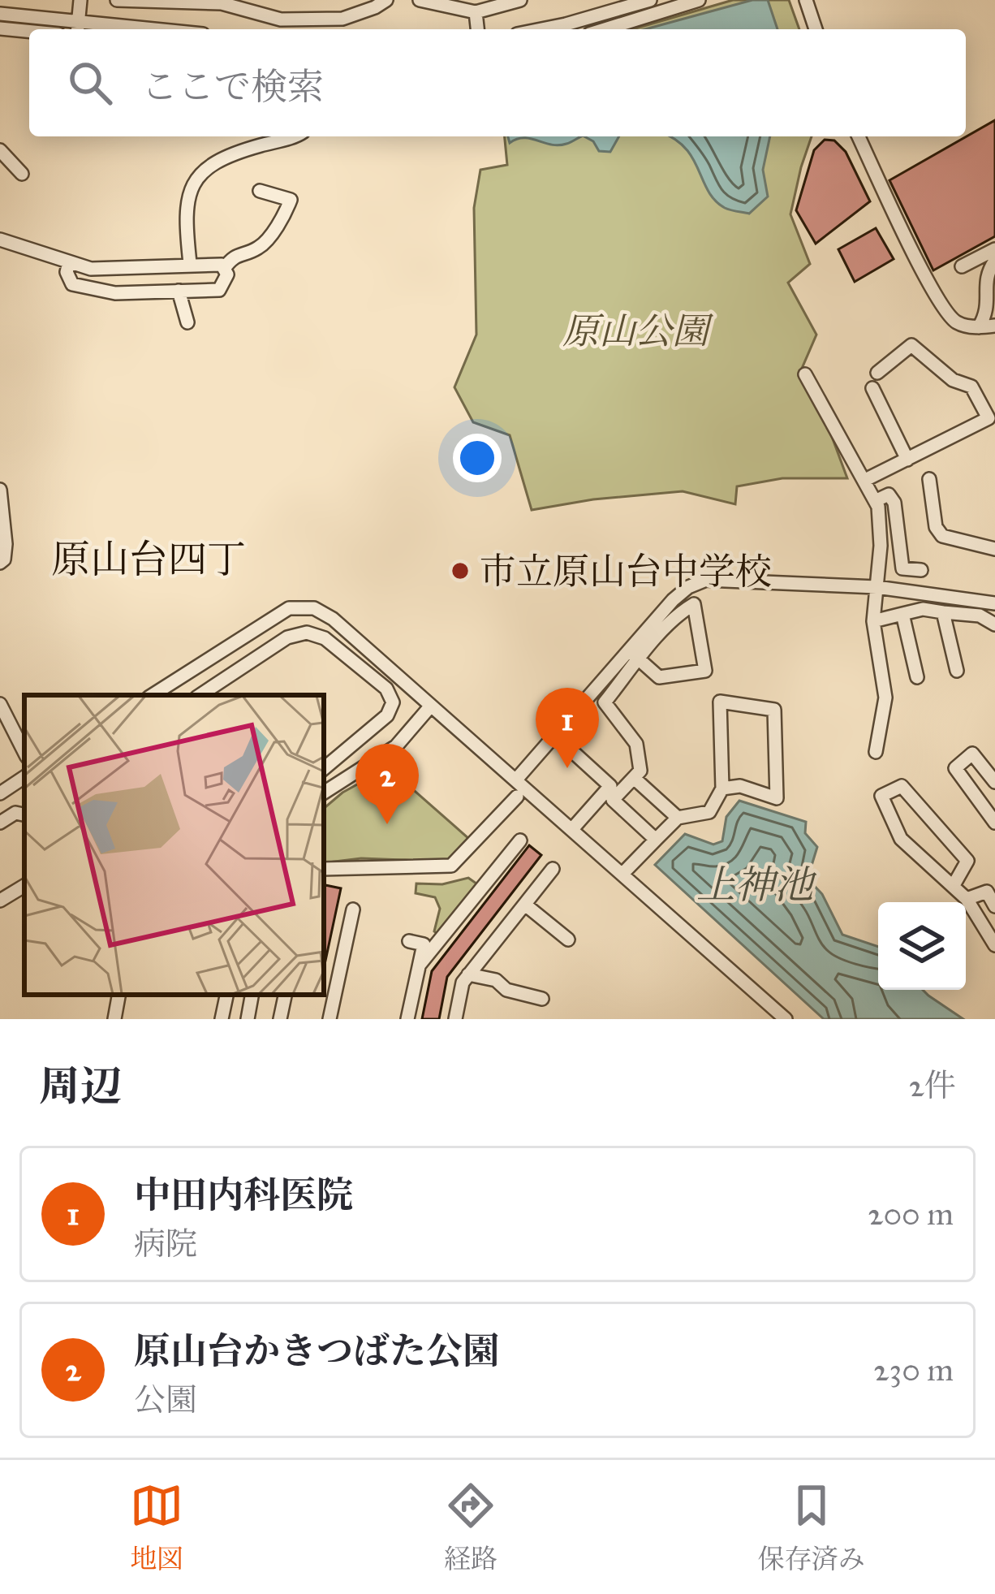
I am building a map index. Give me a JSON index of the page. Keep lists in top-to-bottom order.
{
  "districts": ["原山台四丁"],
  "water": ["上神池"],
  "parks": ["原山公園"],
  "places": ["市立原山台中学校"],
  "page": {
    "search": "ここで検索",
    "pins": ["1", "2"],
    "heading": ["周辺", "2件"],
    "list": [
      {
        "mark": "1",
        "name": "中田内科医院",
        "note": "病院",
        "value": "200 m"
      },
      {
        "mark": "2",
        "name": "原山台かきつばた公園",
        "note": "公園",
        "value": "230 m"
      }
    ],
    "nav": ["地図", "経路", "保存済み"]
  }
}
